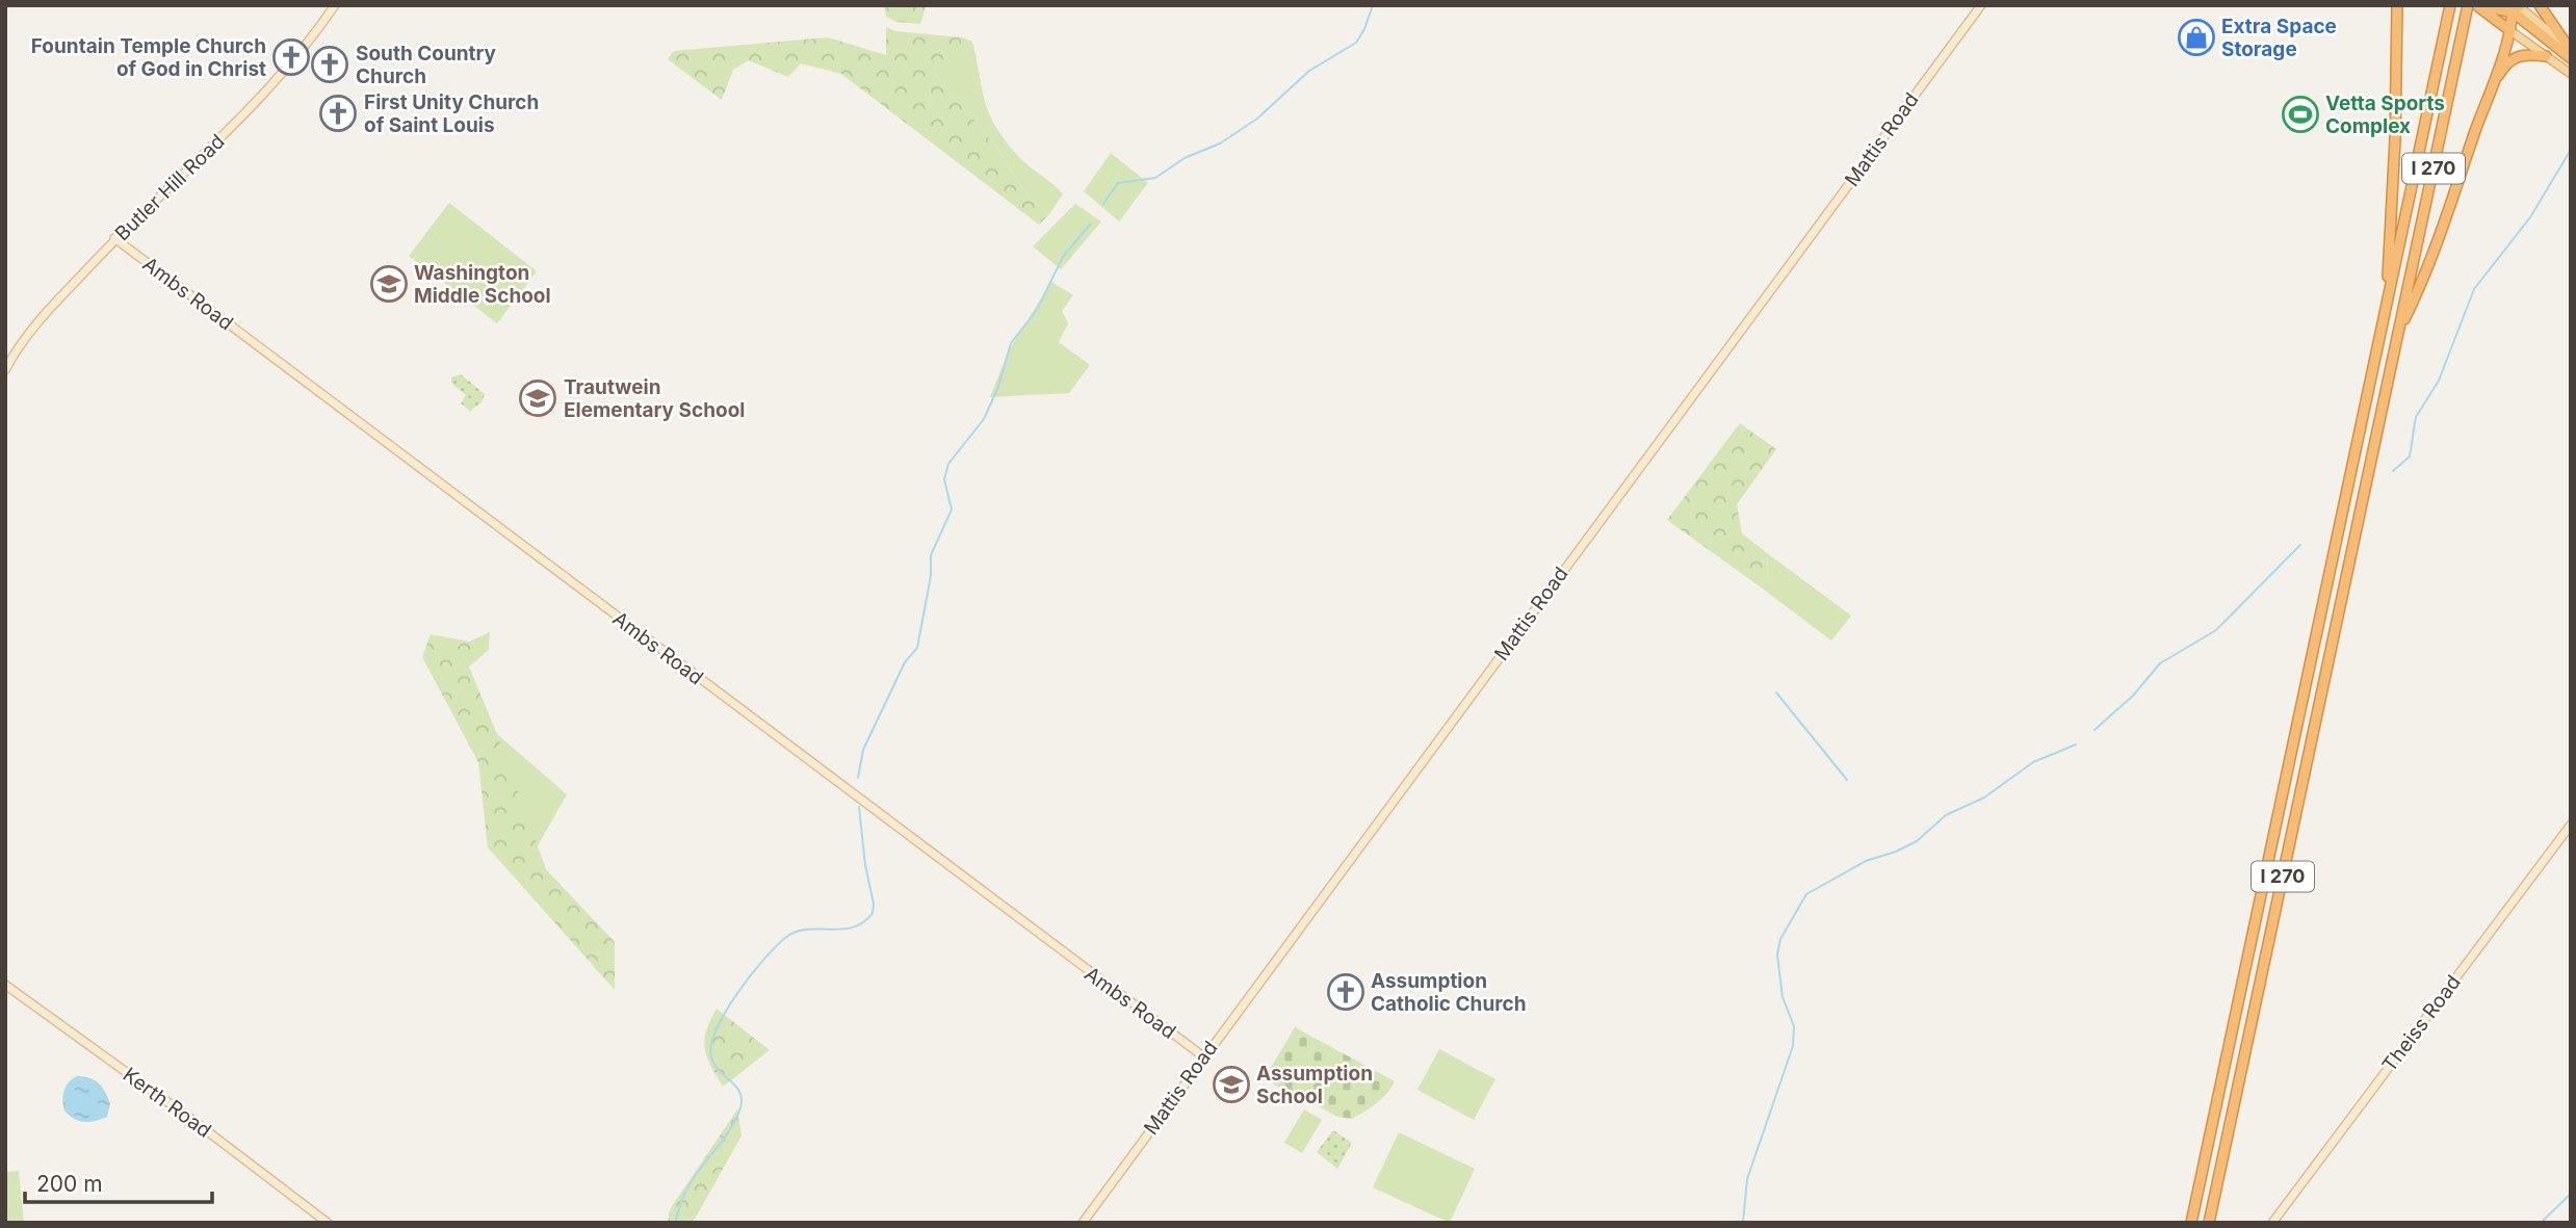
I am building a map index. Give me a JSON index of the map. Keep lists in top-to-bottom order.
{
  "streets": {
    "highway": ["I 270"],
    "street": [
      "Mattis Road",
      "Butler Hill Road",
      "Ambs Road",
      "Theiss Road",
      "Kerth Road"
    ]
  },
  "crossings": [
    ["Mattis Road", "Ambs Road"],
    ["Butler Hill Road", "Ambs Road"]
  ],
  "places": {
    "shop": ["Extra Space Storage"],
    "church": [
      "Fountain Temple Church of God in Christ",
      "South Country Church",
      "First Unity Church of Saint Louis",
      "Assumption Catholic Church"
    ],
    "sports": ["Vetta Sports Complex"],
    "school or university": ["Washington Middle School", "Trautwein Elementary School", "Assumption School"]
  },
  "scale_bar": "200 m"
}
